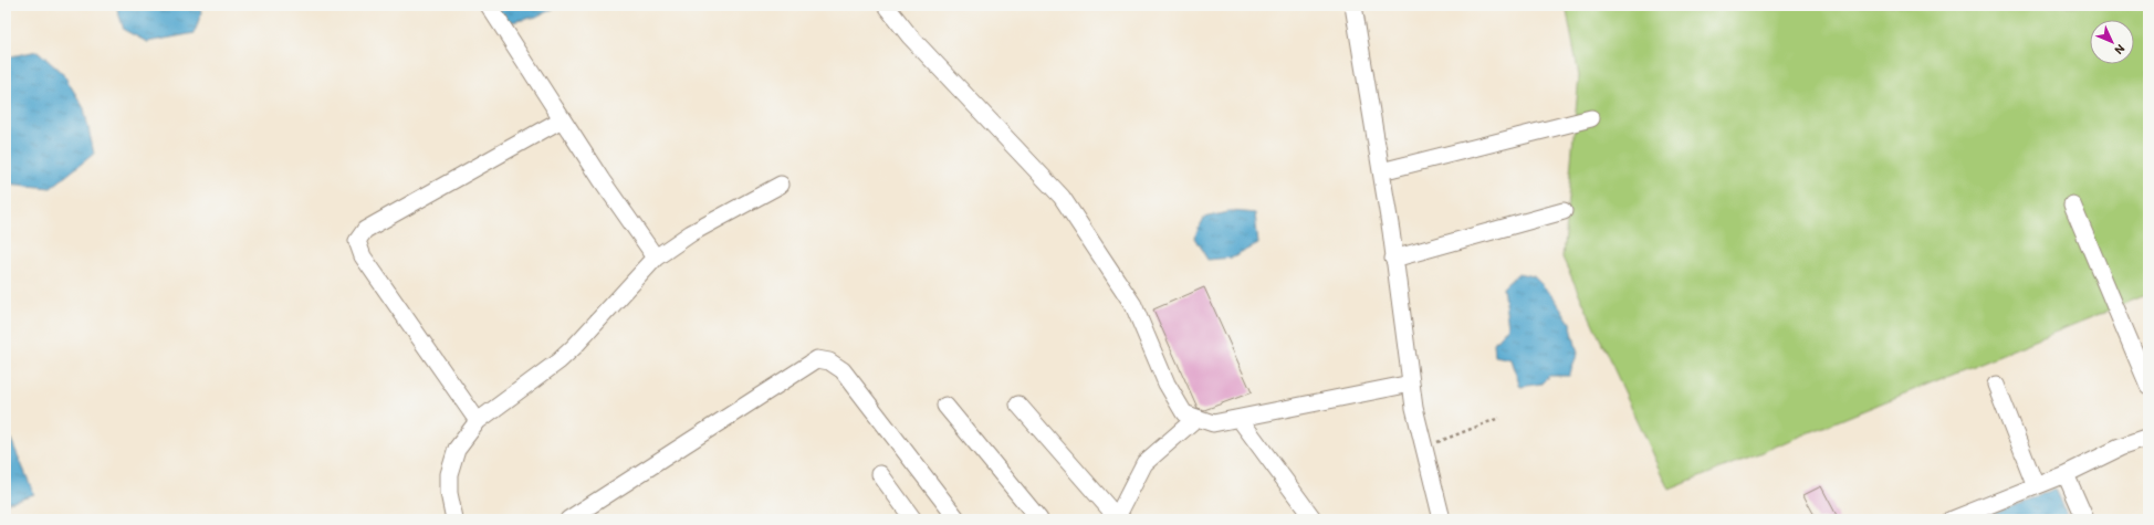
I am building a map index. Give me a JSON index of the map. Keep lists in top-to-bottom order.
{
  "north": "bottom right"
}
